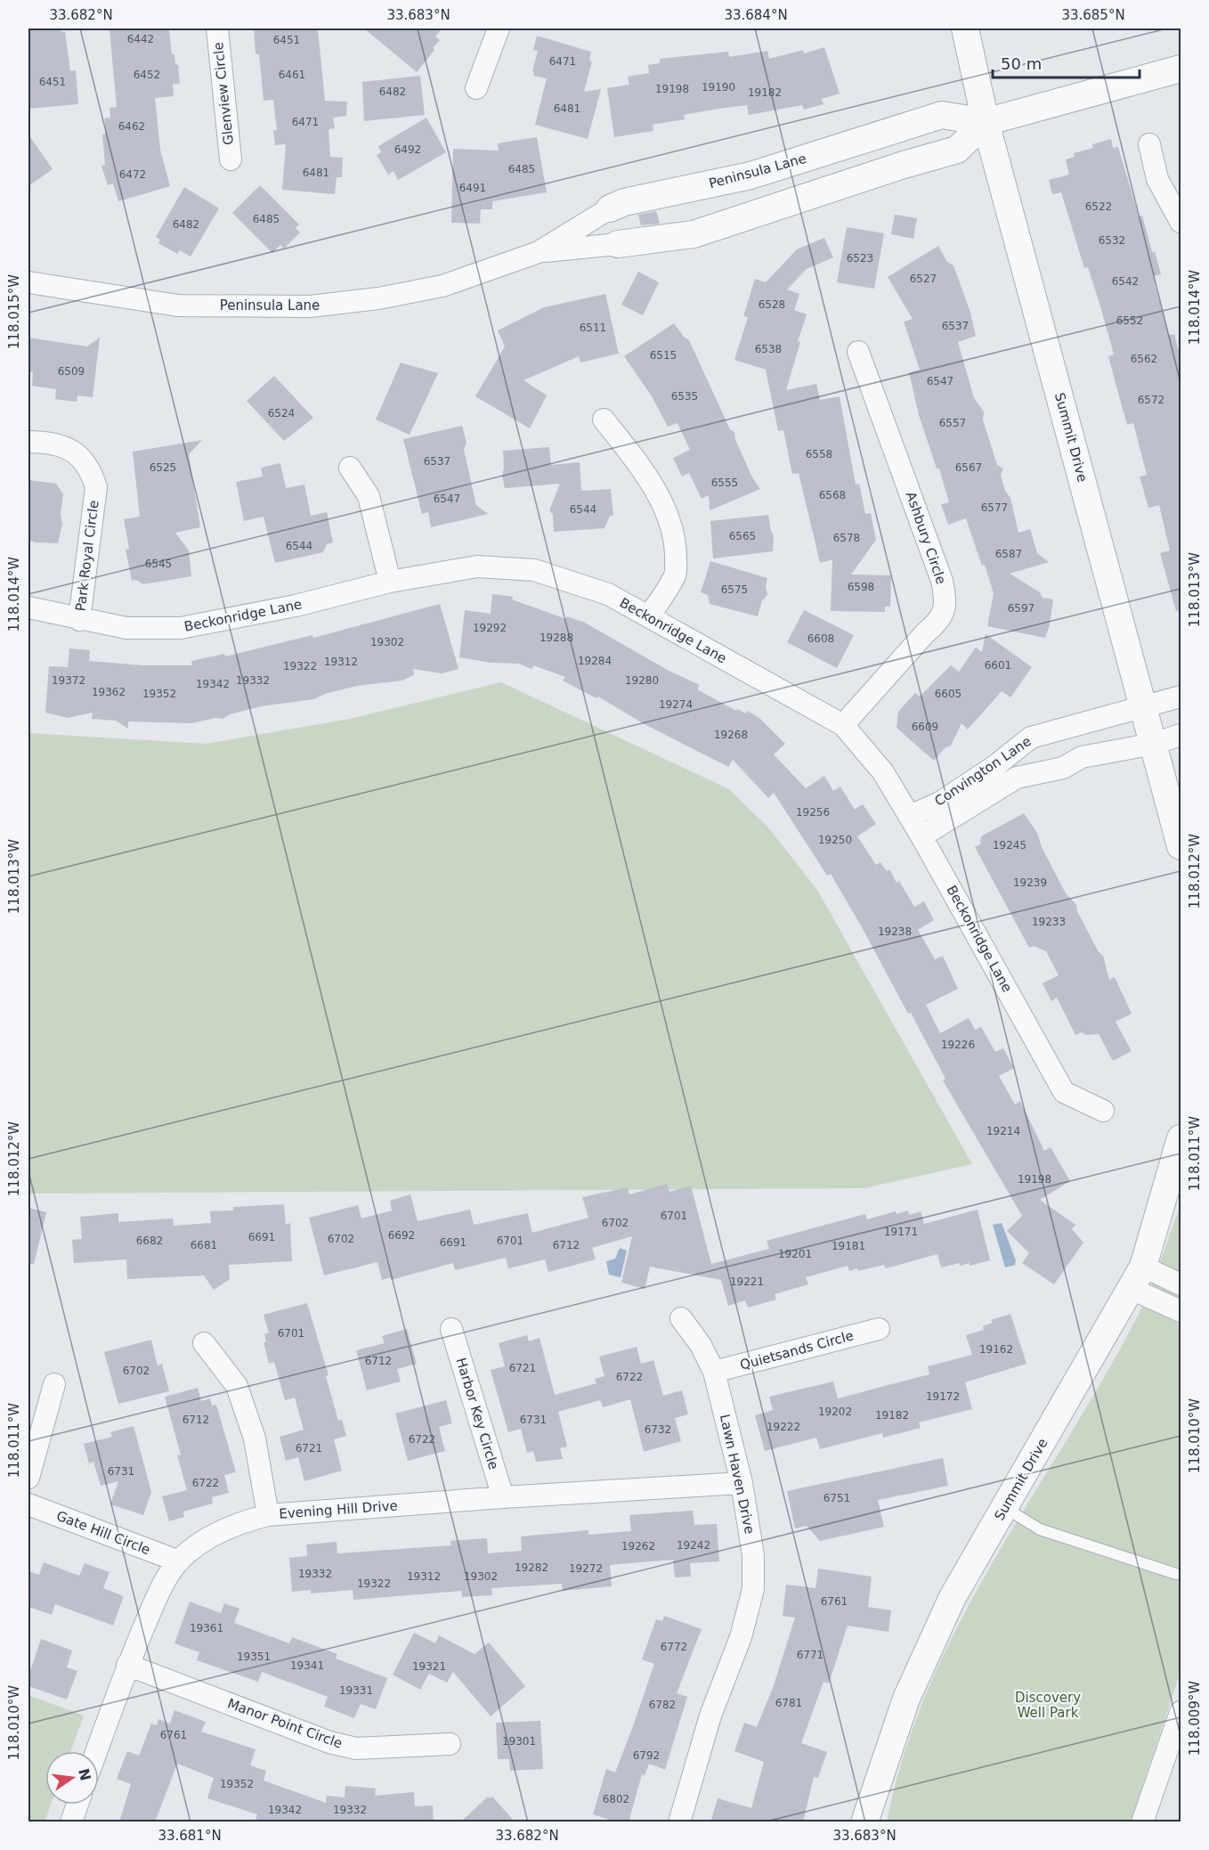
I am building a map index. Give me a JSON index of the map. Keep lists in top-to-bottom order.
{
  "streets": {
    "street": [
      "Glenview Circle",
      "Peninsula Lane",
      "Summit Drive",
      "Ashbury Circle",
      "Park Royal Circle",
      "Beckonridge Lane",
      "Convington Lane",
      "Quietsands Circle",
      "Harbor Key Circle",
      "Lawn Haven Drive",
      "Evening Hill Drive",
      "Gate Hill Circle",
      "Manor Point Circle"
    ]
  },
  "crossings": [
    ["Peninsula Lane", "Summit Drive"],
    ["Summit Drive", "Convington Lane"],
    ["Ashbury Circle", "Beckonridge Lane"],
    ["Park Royal Circle", "Beckonridge Lane"],
    ["Beckonridge Lane", "Convington Lane"],
    ["Quietsands Circle", "Lawn Haven Drive"],
    ["Harbor Key Circle", "Evening Hill Drive"],
    ["Lawn Haven Drive", "Evening Hill Drive"],
    ["Evening Hill Drive", "Gate Hill Circle"],
    ["Evening Hill Drive", "Manor Point Circle"]
  ],
  "parks": ["Discovery Well Park"],
  "house_numbers": [
    "6442",
    "6451",
    "6471",
    "6452",
    "6461",
    "6451",
    "19190",
    "19198",
    "6482",
    "19182",
    "6481",
    "6471",
    "6462",
    "6492",
    "6485",
    "6481",
    "6472",
    "6491",
    "6522",
    "6485",
    "6482",
    "6532",
    "6523",
    "6527",
    "6542",
    "6528",
    "6552",
    "6537",
    "6511",
    "6538",
    "6515",
    "6562",
    "6509",
    "6547",
    "6535",
    "6572",
    "6524",
    "6557",
    "6558",
    "6537",
    "6525",
    "6567",
    "6555",
    "6568",
    "6547",
    "6577",
    "6544",
    "6565",
    "6578",
    "6544",
    "6587",
    "6545",
    "6598",
    "6575",
    "6597",
    "19292",
    "19288",
    "6608",
    "19302",
    "19284",
    "19312",
    "6601",
    "19322",
    "19372",
    "19332",
    "19280",
    "19342",
    "19362",
    "19352",
    "6605",
    "19274",
    "6609",
    "19268",
    "19256",
    "19250",
    "19245",
    "19239",
    "19233",
    "19238",
    "19226",
    "19214",
    "19198",
    "6701",
    "6702",
    "19171",
    "6692",
    "6691",
    "6702",
    "6682",
    "6701",
    "6691",
    "6681",
    "6712",
    "19181",
    "19201",
    "19221",
    "6701",
    "19162",
    "6712",
    "6721",
    "6702",
    "6722",
    "19172",
    "19202",
    "19182",
    "6712",
    "6731",
    "19222",
    "6732",
    "6722",
    "6721",
    "6731",
    "6722",
    "6751",
    "19242",
    "19262",
    "19282",
    "19272",
    "19332",
    "19312",
    "19302",
    "19322",
    "6761",
    "19361",
    "6772",
    "6771",
    "19351",
    "19341",
    "19321",
    "19331",
    "6781",
    "6782",
    "6761",
    "19301",
    "6792",
    "19352",
    "6802",
    "19342",
    "19332"
  ],
  "scale_bar": "50 m",
  "north": "right",
  "coordinates": [
    "33.682°N",
    "33.683°N",
    "33.684°N",
    "33.685°N",
    "118.014°W",
    "118.015°W",
    "118.013°W",
    "118.012°W",
    "118.011°W",
    "118.010°W",
    "118.009°W",
    "33.681°N"
  ]
}
